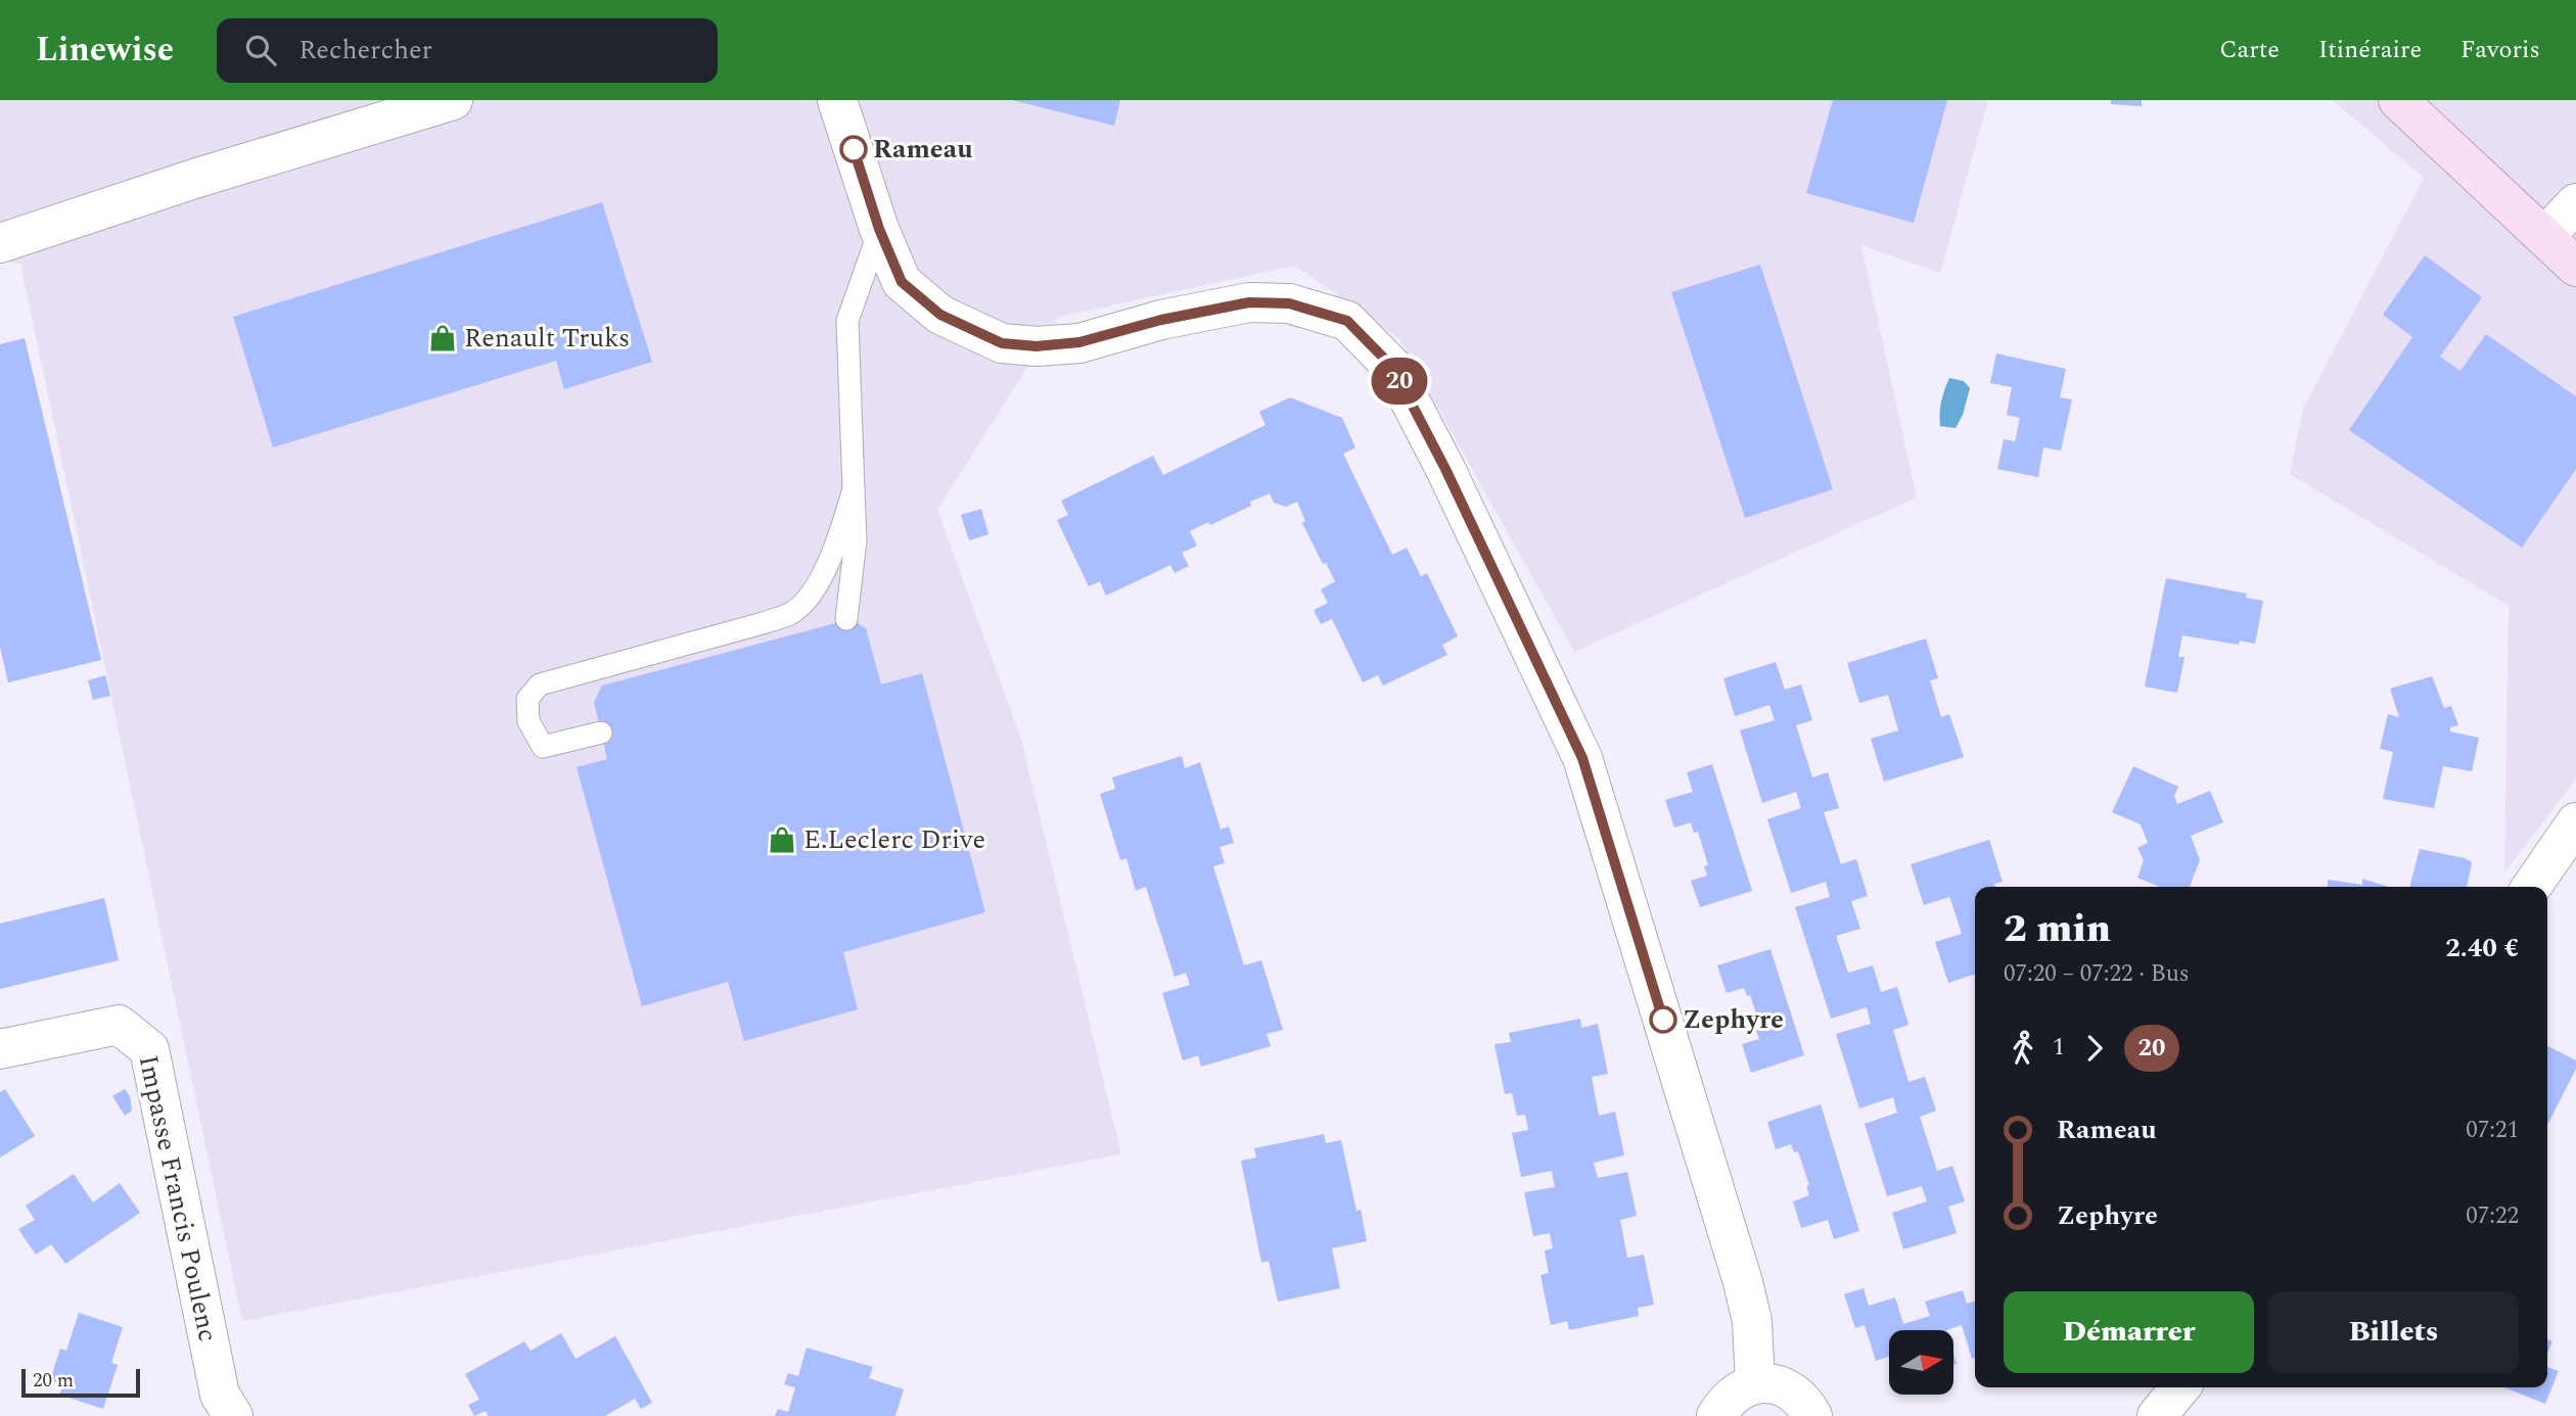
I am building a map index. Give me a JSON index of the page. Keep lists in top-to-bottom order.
{
  "streets": {
    "street": ["Impasse Francis Poulenc"]
  },
  "places": {
    "other": ["Rameau", "Zephyre"],
    "shop": ["Renault Truks", "E.Leclerc Drive"]
  },
  "lines": ["bus line 20"],
  "scale_bar": "20 m",
  "north": "right",
  "page": {
    "header": "Linewise",
    "search": "Rechercher",
    "nav": ["Carte", "Itinéraire", "Favoris"],
    "on_map": "20",
    "heading": ["2 min", "07:20 – 07:22 · Bus", "2.40 €"],
    "legs": ["1", "20"],
    "list": [
      {
        "name": "Rameau",
        "value": "07:21"
      },
      {
        "name": "Zephyre",
        "value": "07:22"
      }
    ],
    "buttons": ["Démarrer", "Billets"],
    "scale": "20 m"
  }
}
